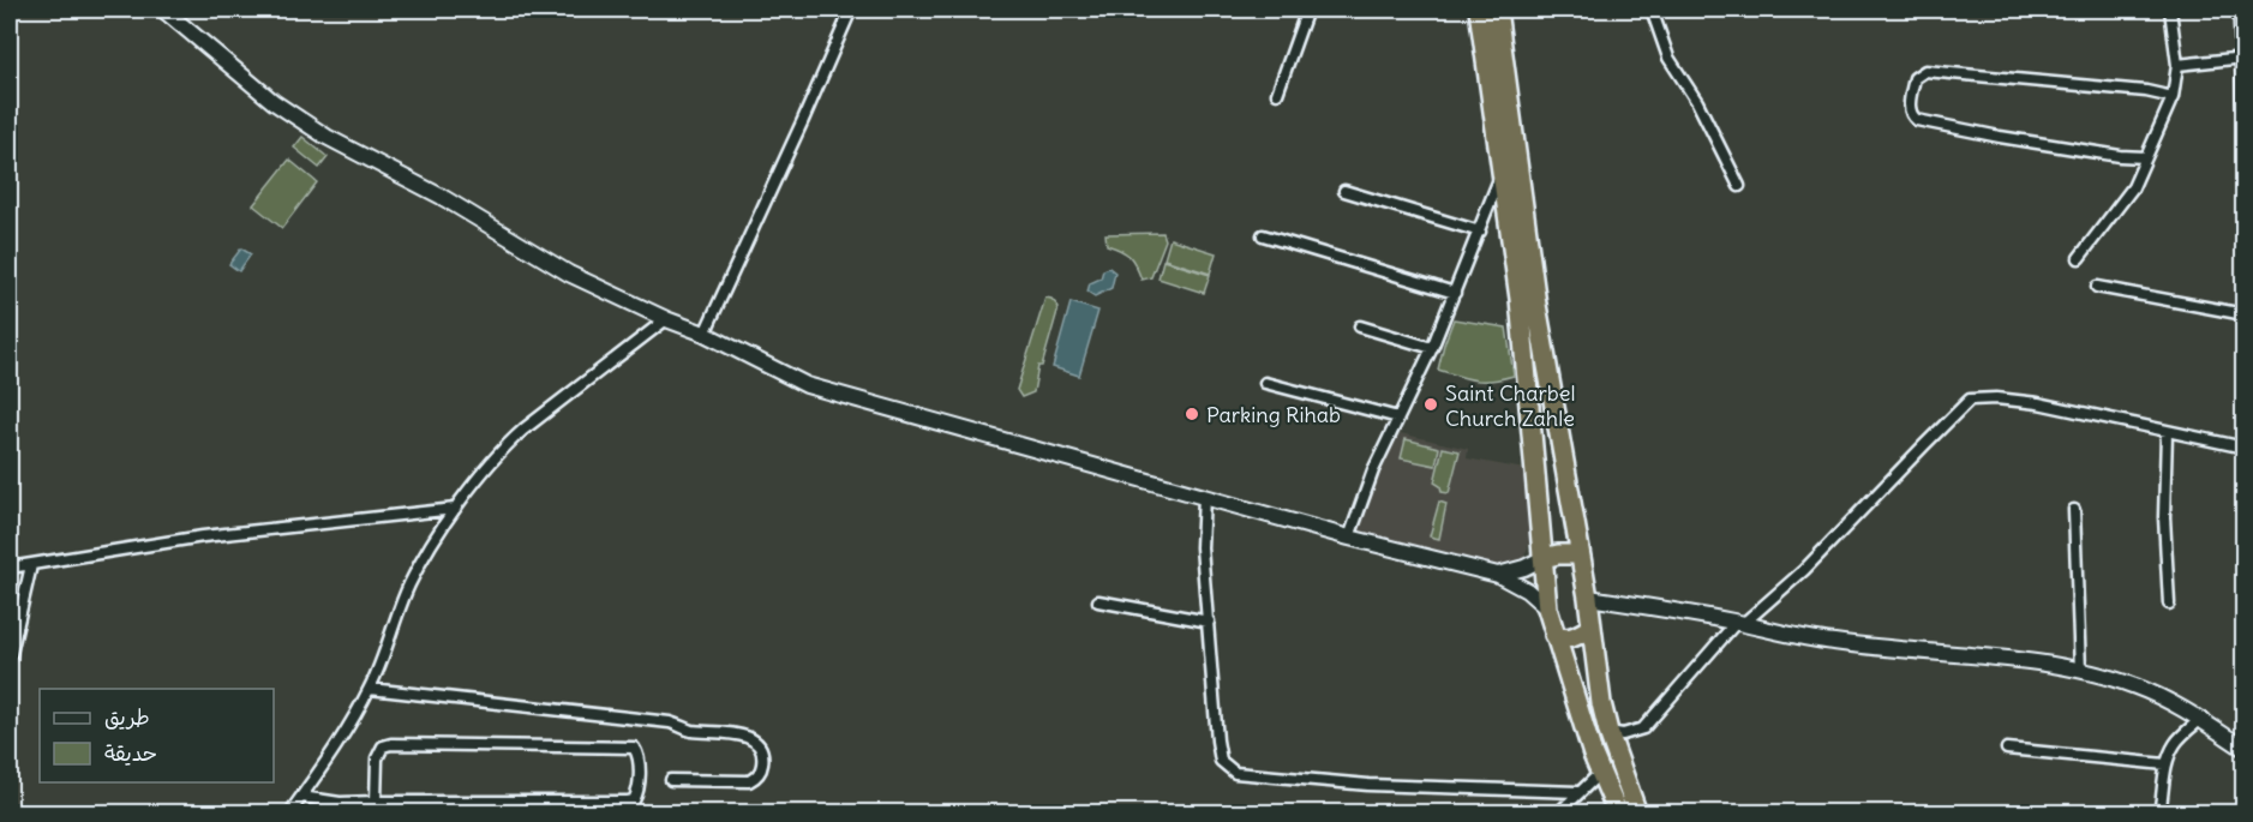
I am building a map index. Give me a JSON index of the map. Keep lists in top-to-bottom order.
{
  "places": ["Saint Charbel Church Zahle", "Parking Rihab"],
  "legend": ["طريق", "حديقة"]
}
